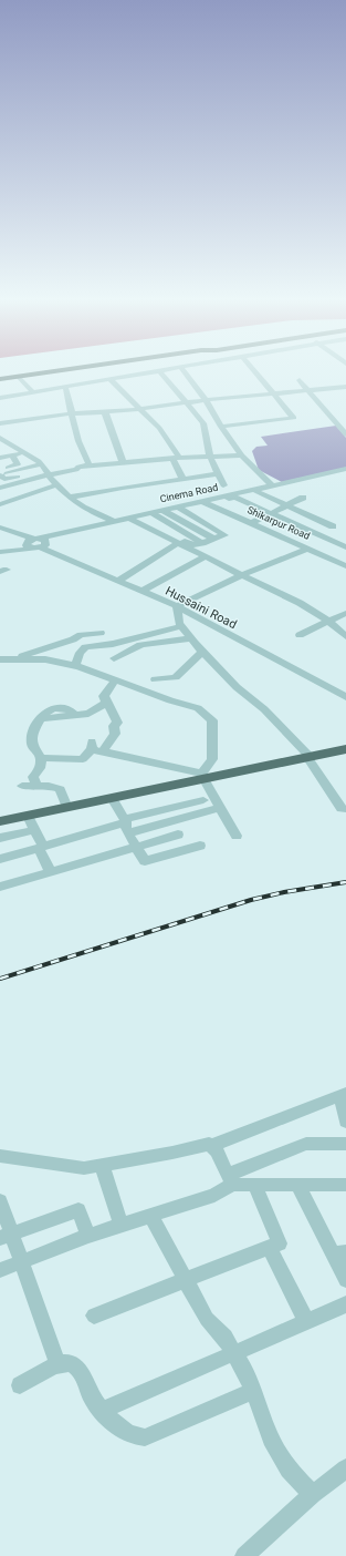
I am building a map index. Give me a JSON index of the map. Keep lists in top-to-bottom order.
{
  "streets": {
    "street": ["Cinema Road", "Shikarpur Road", "Hussaini Road"]
  },
  "crossings": [
    ["Cinema Road", "Shikarpur Road"],
    ["Cinema Road", "Hussaini Road"]
  ]
}
